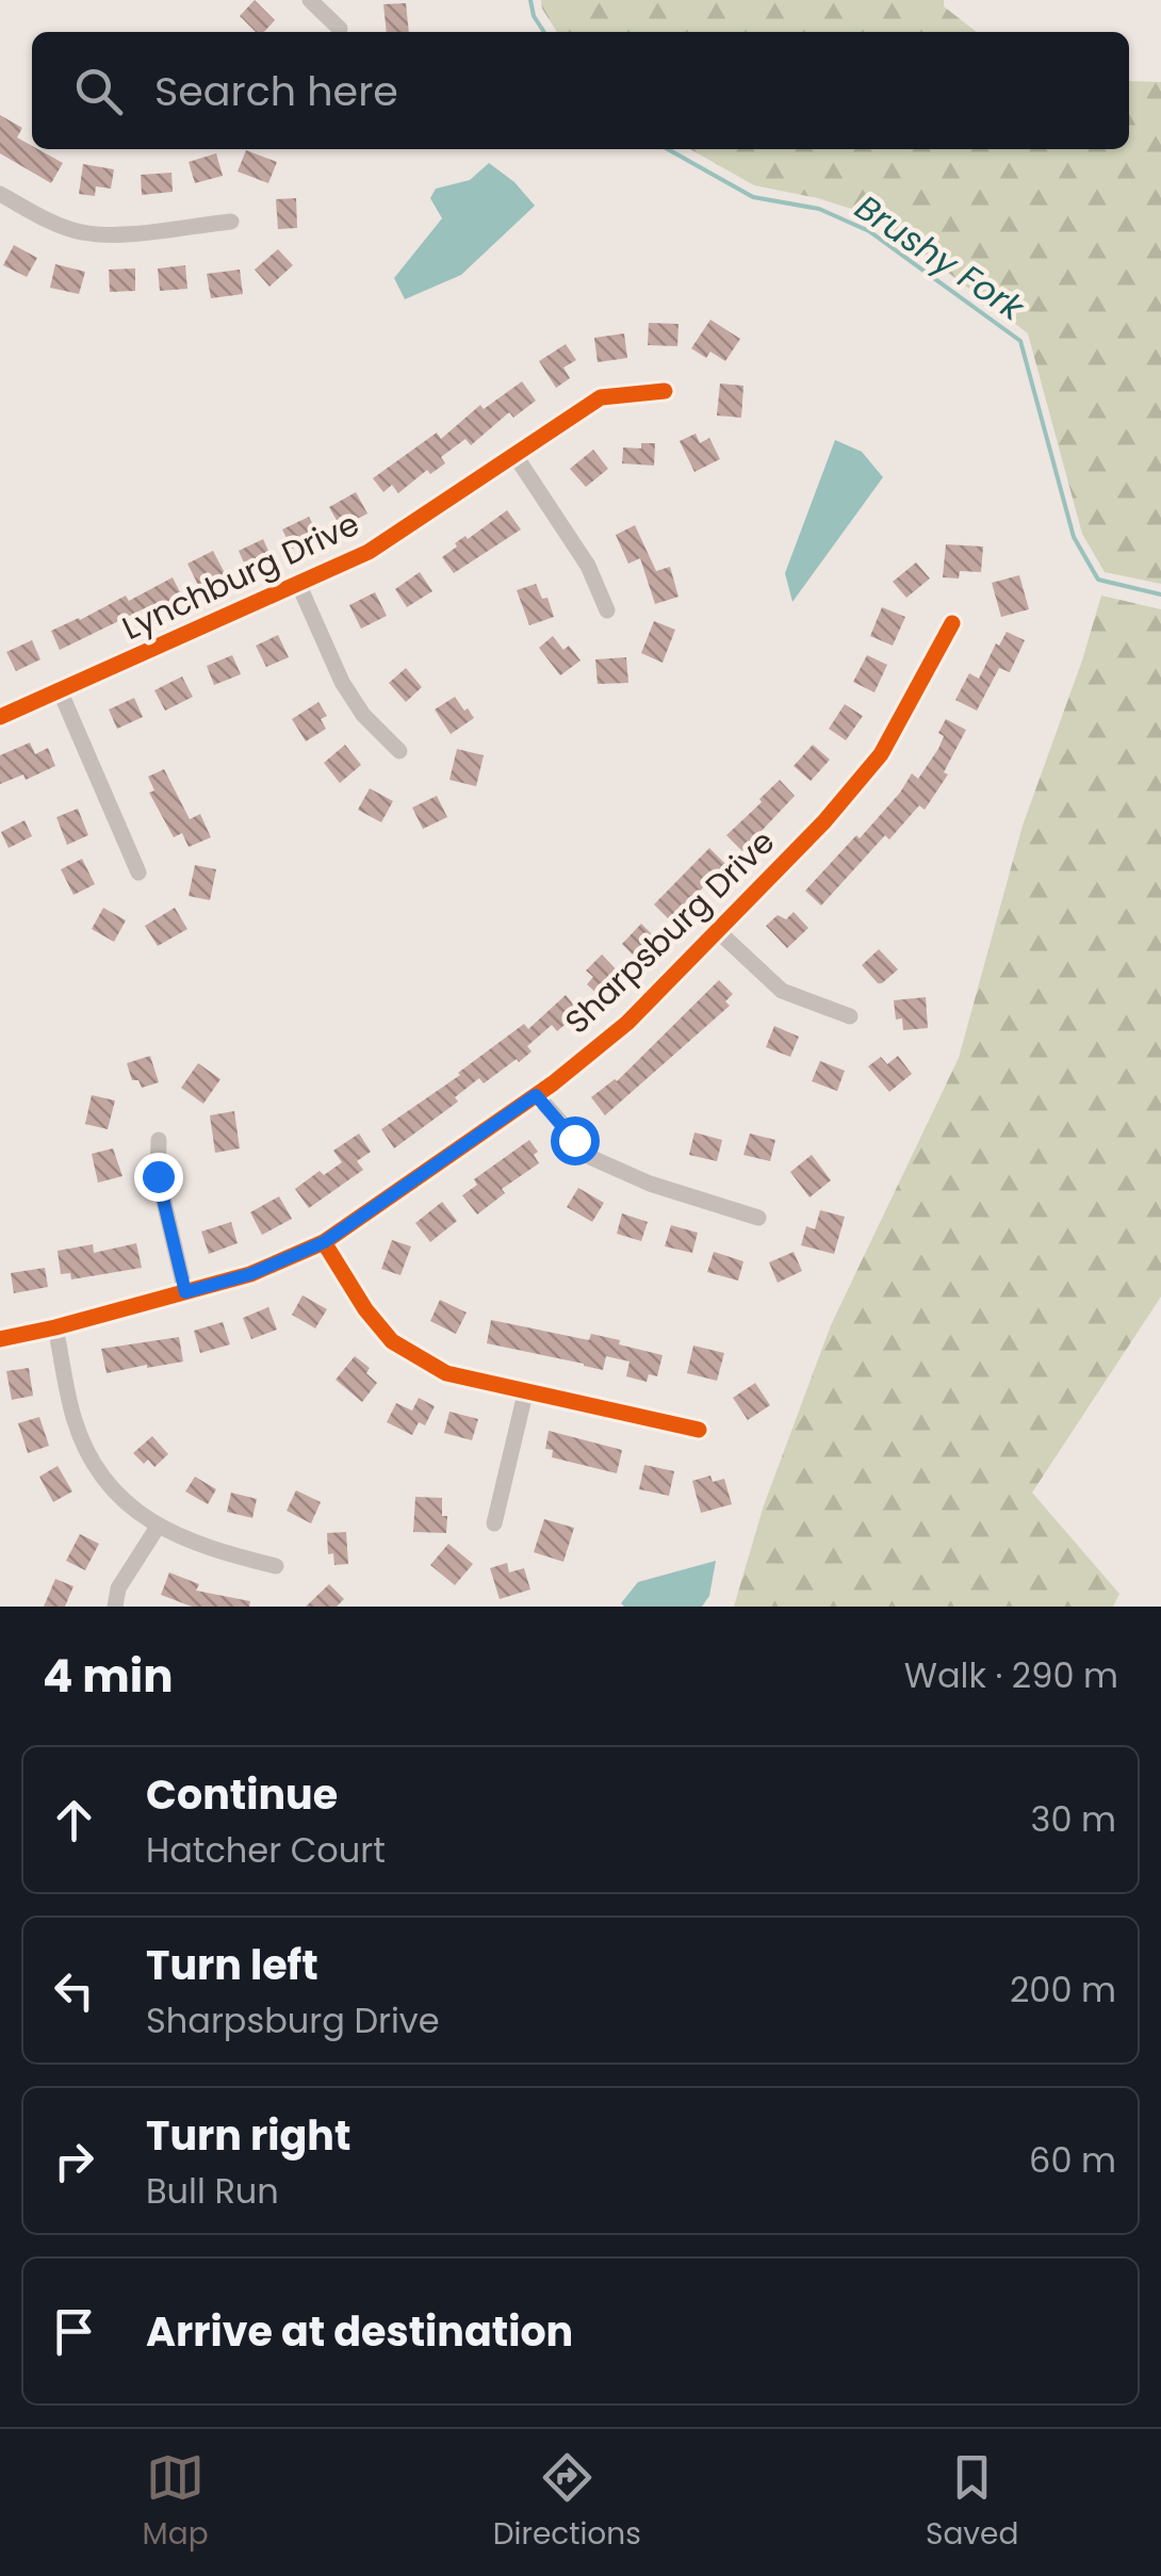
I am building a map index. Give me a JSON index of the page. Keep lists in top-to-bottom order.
{
  "streets": {
    "street": ["Lynchburg Drive", "Sharpsburg Drive"]
  },
  "water": ["Brushy Fork"],
  "page": {
    "search": "Search here",
    "heading": ["4 min", "Walk · 290 m"],
    "list": [
      ["Continue", "Hatcher Court", "30 m"],
      ["Turn left", "Sharpsburg Drive", "200 m"],
      ["Turn right", "Bull Run", "60 m"],
      "Arrive at destination"
    ],
    "nav": ["Map", "Directions", "Saved"]
  }
}
